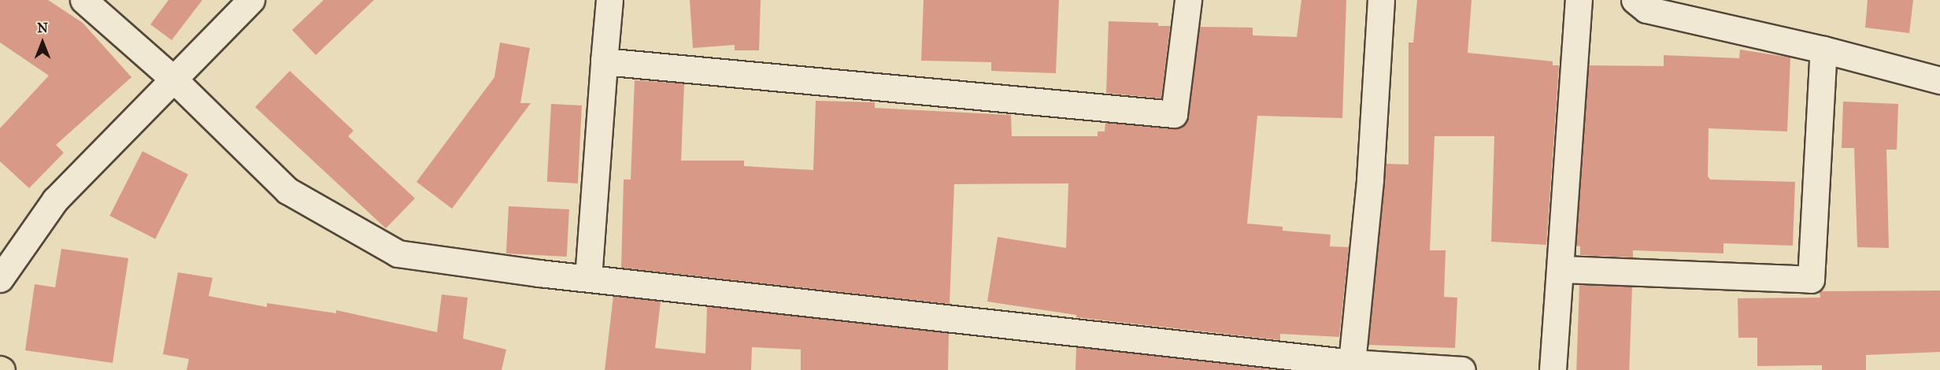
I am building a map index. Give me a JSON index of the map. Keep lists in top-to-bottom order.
{
  "north": "top"
}
